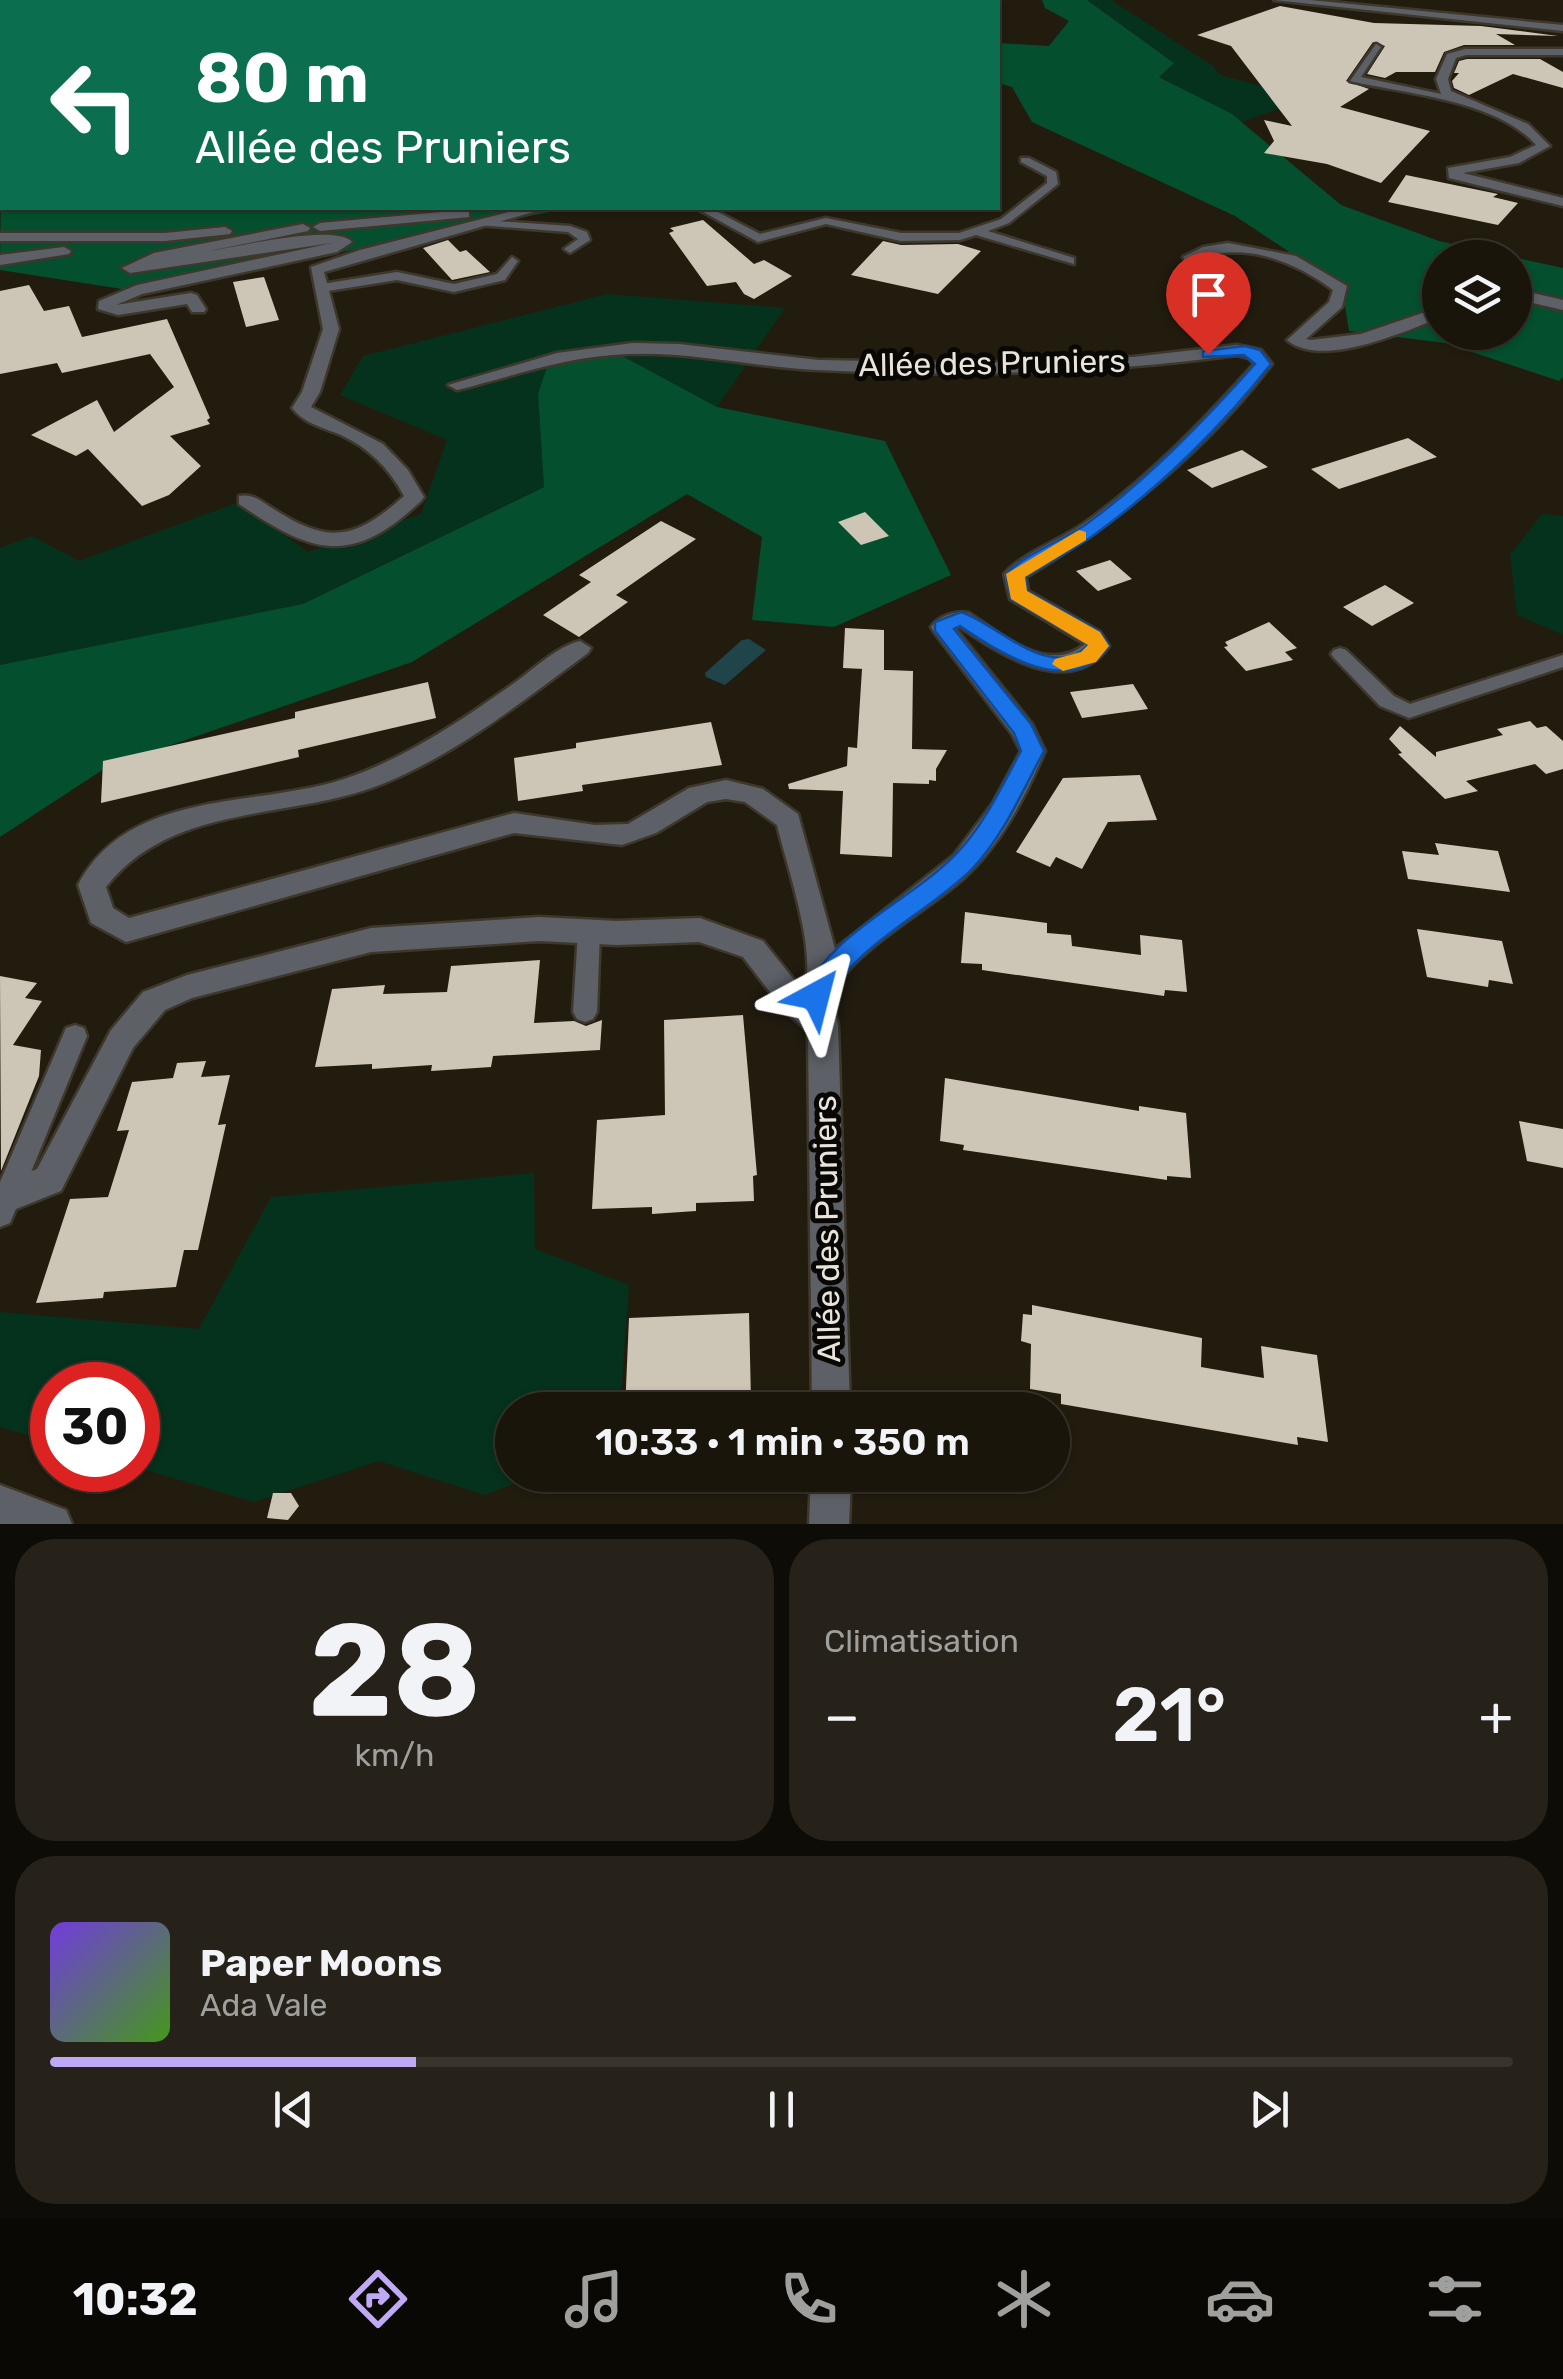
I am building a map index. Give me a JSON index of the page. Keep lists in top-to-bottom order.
{
  "streets": {
    "street": ["Allée des Pruniers"]
  },
  "page": {
    "turn": ["80 m", "Allée des Pruniers"],
    "limit": "30",
    "trip": "10:33 · 1 min · 350 m",
    "tile": [
      ["28", "km/h"],
      "Climatisation"
    ],
    "heat": ["−", "21°", "+"],
    "song": ["Paper Moons", "Ada Vale"],
    "tabs": "10:32"
  }
}
